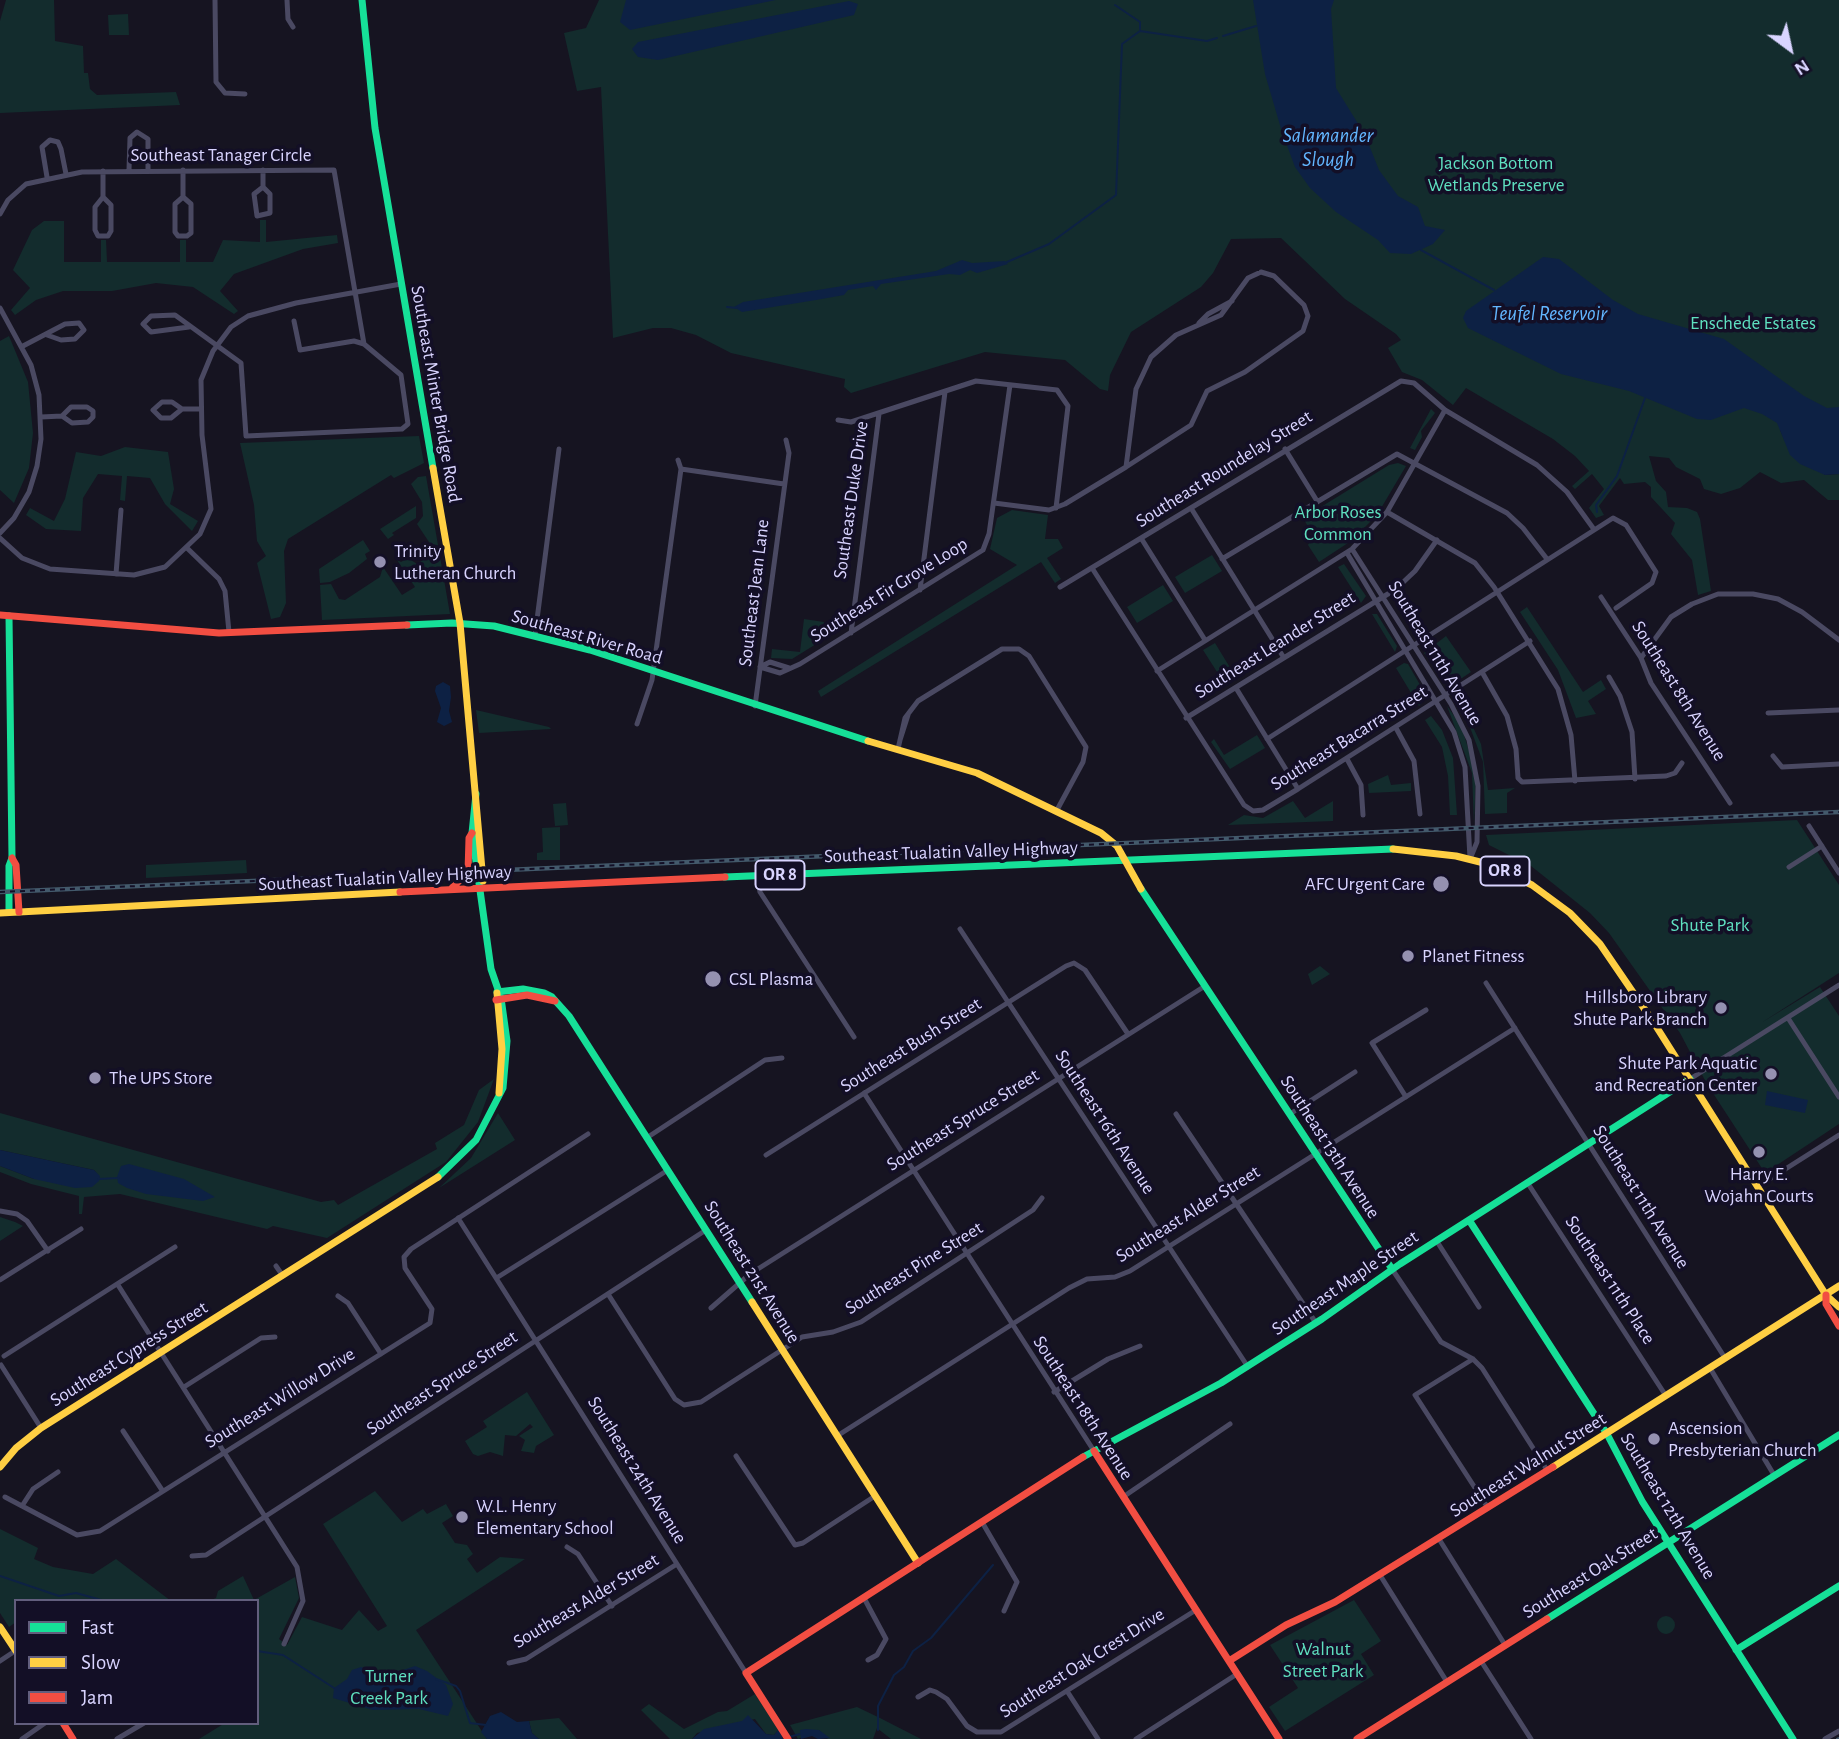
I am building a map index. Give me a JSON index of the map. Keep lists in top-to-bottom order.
{
  "streets": {
    "main road": [
      "Southeast Minter Bridge Road",
      "Southeast River Road",
      "Southeast Tualatin Valley Highway",
      "OR 8",
      "Southeast 13th Avenue",
      "Southeast 21st Avenue",
      "Southeast Maple Street",
      "Southeast Cypress Street",
      "Southeast 18th Avenue",
      "Southeast Walnut Street",
      "Southeast 24th Avenue",
      "Southeast 12th Avenue",
      "Southeast Oak Street"
    ],
    "street": [
      "Southeast Tanager Circle",
      "Southeast Roundelay Street",
      "Southeast Duke Drive",
      "Southeast Fir Grove Loop",
      "Southeast Jean Lane",
      "Southeast Leander Street",
      "Southeast 11th Avenue",
      "Southeast 8th Avenue",
      "Southeast Bacarra Street",
      "Southeast Bush Street",
      "Southeast Spruce Street",
      "Southeast 16th Avenue",
      "Southeast Alder Street",
      "Southeast Pine Street",
      "Southeast 11th Place",
      "Southeast Willow Drive",
      "Southeast Oak Crest Drive"
    ]
  },
  "crossings": [
    ["Southeast Minter Bridge Road", "Southeast River Road"],
    ["Southeast Minter Bridge Road", "Southeast Tualatin Valley Highway"],
    ["Southeast Minter Bridge Road", "Southeast Cypress Street"],
    ["Southeast Duke Drive", "Southeast Fir Grove Loop"],
    ["Southeast Fir Grove Loop", "Southeast Jean Lane"],
    ["Southeast Jean Lane", "Southeast River Road"],
    ["Southeast River Road", "Southeast Tualatin Valley Highway"],
    ["Southeast River Road", "Southeast 13th Avenue"],
    ["Southeast Leander Street", "Southeast 11th Avenue"],
    ["Southeast Leander Street", "Southeast Bacarra Street"],
    ["Southeast 11th Avenue", "Southeast Bacarra Street"],
    ["Southeast 11th Avenue", "Southeast Tualatin Valley Highway"],
    ["Southeast 11th Avenue", "Southeast Alder Street"],
    ["Southeast 11th Avenue", "Southeast Maple Street"],
    ["Southeast 11th Avenue", "Southeast Walnut Street"],
    ["Southeast Tualatin Valley Highway", "OR 8"],
    ["Southeast Tualatin Valley Highway", "Southeast 13th Avenue"],
    ["Southeast Tualatin Valley Highway", "Southeast Maple Street"],
    ["Southeast Tualatin Valley Highway", "Southeast Cypress Street"],
    ["OR 8", "Southeast Maple Street"],
    ["OR 8", "Southeast Walnut Street"],
    ["Southeast Bush Street", "Southeast Spruce Street"],
    ["Southeast Bush Street", "Southeast 16th Avenue"],
    ["Southeast Bush Street", "Southeast 18th Avenue"],
    ["Southeast Spruce Street", "Southeast 16th Avenue"],
    ["Southeast Spruce Street", "Southeast 13th Avenue"],
    ["Southeast Spruce Street", "Southeast Pine Street"],
    ["Southeast Spruce Street", "Southeast 21st Avenue"],
    ["Southeast Spruce Street", "Southeast 18th Avenue"],
    ["Southeast Spruce Street", "Southeast 24th Avenue"],
    ["Southeast 16th Avenue", "Southeast Alder Street"],
    ["Southeast 16th Avenue", "Southeast Maple Street"],
    ["Southeast 13th Avenue", "Southeast Alder Street"],
    ["Southeast 13th Avenue", "Southeast Maple Street"],
    ["Southeast 13th Avenue", "Southeast Walnut Street"],
    ["Southeast Alder Street", "Southeast 21st Avenue"],
    ["Southeast Alder Street", "Southeast 18th Avenue"],
    ["Southeast Alder Street", "Southeast 24th Avenue"],
    ["Southeast Pine Street", "Southeast 21st Avenue"],
    ["Southeast Pine Street", "Southeast 18th Avenue"],
    ["Southeast 21st Avenue", "Southeast Maple Street"],
    ["Southeast 21st Avenue", "Southeast Cypress Street"],
    ["Southeast 11th Place", "Southeast Maple Street"],
    ["Southeast 11th Place", "Southeast Walnut Street"],
    ["Southeast Maple Street", "Southeast 18th Avenue"],
    ["Southeast Maple Street", "Southeast 24th Avenue"],
    ["Southeast Maple Street", "Southeast 12th Avenue"],
    ["Southeast Willow Drive", "Southeast 24th Avenue"],
    ["Southeast 18th Avenue", "Southeast Walnut Street"],
    ["Southeast 18th Avenue", "Southeast Oak Crest Drive"],
    ["Southeast Walnut Street", "Southeast 12th Avenue"],
    ["Southeast 12th Avenue", "Southeast Oak Street"]
  ],
  "water": ["Salamander Slough", "Teufel Reservoir"],
  "parks": [
    "Jackson Bottom Wetlands Preserve",
    "Enschede Estates",
    "Arbor Roses Common",
    "Shute Park",
    "Walnut Street Park",
    "Turner Creek Park"
  ],
  "places": [
    "Trinity Lutheran Church",
    "AFC Urgent Care",
    "Planet Fitness",
    "CSL Plasma",
    "Hillsboro Library Shute Park Branch",
    "Shute Park Aquatic and Recreation Center",
    "The UPS Store",
    "Harry E. Wojahn Courts",
    "Ascension Presbyterian Church",
    "W.L. Henry Elementary School"
  ],
  "legend": ["Fast", "Slow", "Jam"],
  "north": "bottom right"
}
